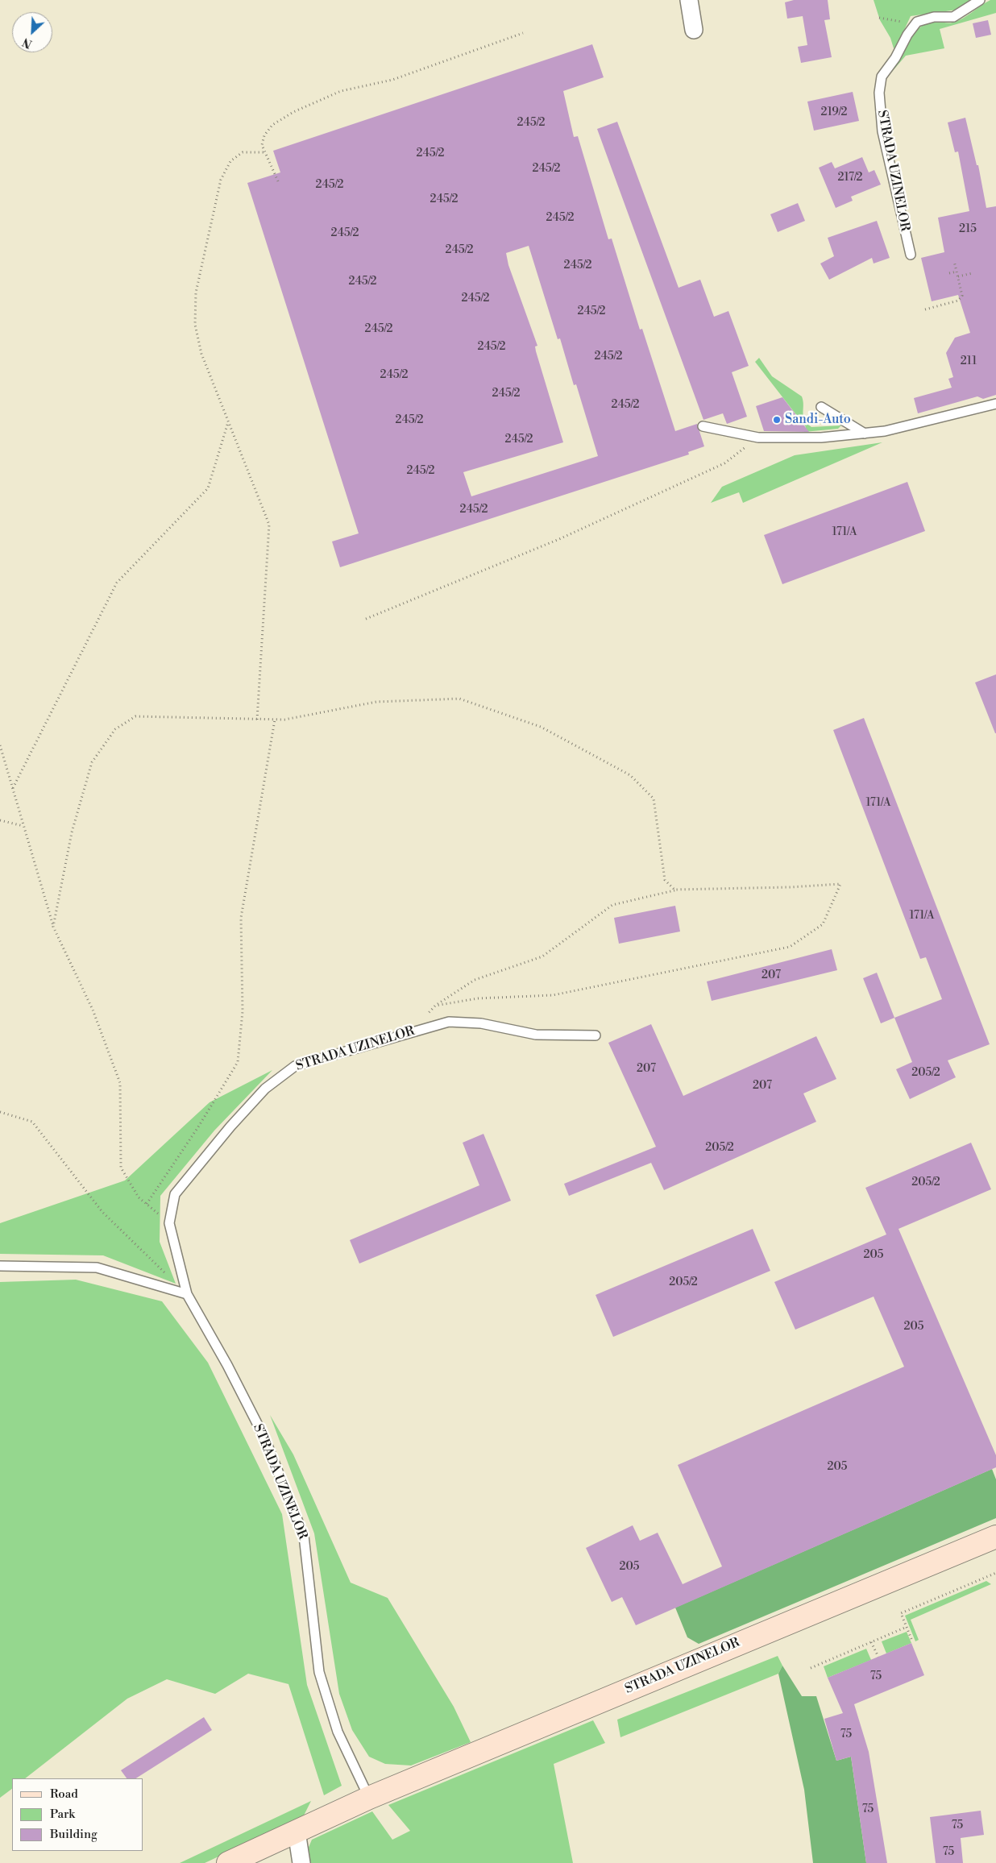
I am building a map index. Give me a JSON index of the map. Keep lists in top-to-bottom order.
{
  "streets": {
    "street": ["STRADA UZINELOR"]
  },
  "places": ["Sandi-Auto"],
  "house_numbers": [
    "219/2",
    "245/2",
    "245/2",
    "245/2",
    "217/2",
    "245/2",
    "245/2",
    "245/2",
    "215",
    "245/2",
    "245/2",
    "245/2",
    "245/2",
    "245/2",
    "245/2",
    "245/2",
    "245/2",
    "245/2",
    "211",
    "245/2",
    "245/2",
    "245/2",
    "245/2",
    "245/2",
    "245/2",
    "245/2",
    "171/A",
    "171/A",
    "171/A",
    "207",
    "207",
    "205/2",
    "207",
    "205/2",
    "205/2",
    "205",
    "205/2",
    "205",
    "205",
    "205",
    "75",
    "75",
    "75",
    "75",
    "75"
  ],
  "legend": ["Road", "Park", "Building"],
  "north": "bottom left"
}
